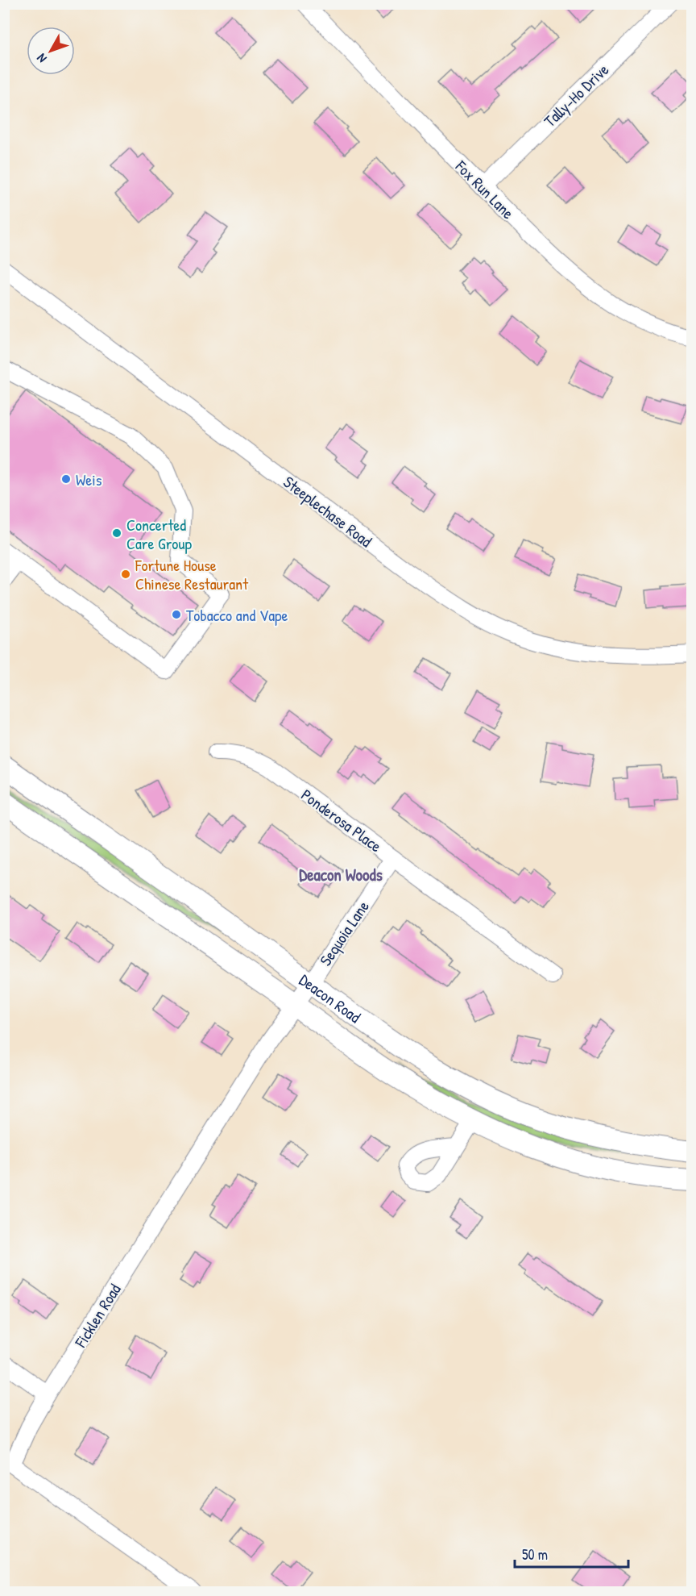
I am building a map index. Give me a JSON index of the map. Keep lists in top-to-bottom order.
{
  "streets": {
    "main road": ["Deacon Road"],
    "street": [
      "Tally-Ho Drive",
      "Fox Run Lane",
      "Steeplechase Road",
      "Ponderosa Place",
      "Sequoia Lane",
      "Ficklen Road"
    ]
  },
  "crossings": [
    ["Tally-Ho Drive", "Fox Run Lane"],
    ["Ponderosa Place", "Sequoia Lane"],
    ["Sequoia Lane", "Deacon Road"],
    ["Sequoia Lane", "Ficklen Road"],
    ["Deacon Road", "Ficklen Road"]
  ],
  "districts": ["Deacon Woods"],
  "places": [
    "Weis",
    "Concerted Care Group",
    "Fortune House Chinese Restaurant",
    "Tobacco and Vape"
  ],
  "scale_bar": "50 m",
  "north": "bottom left"
}
